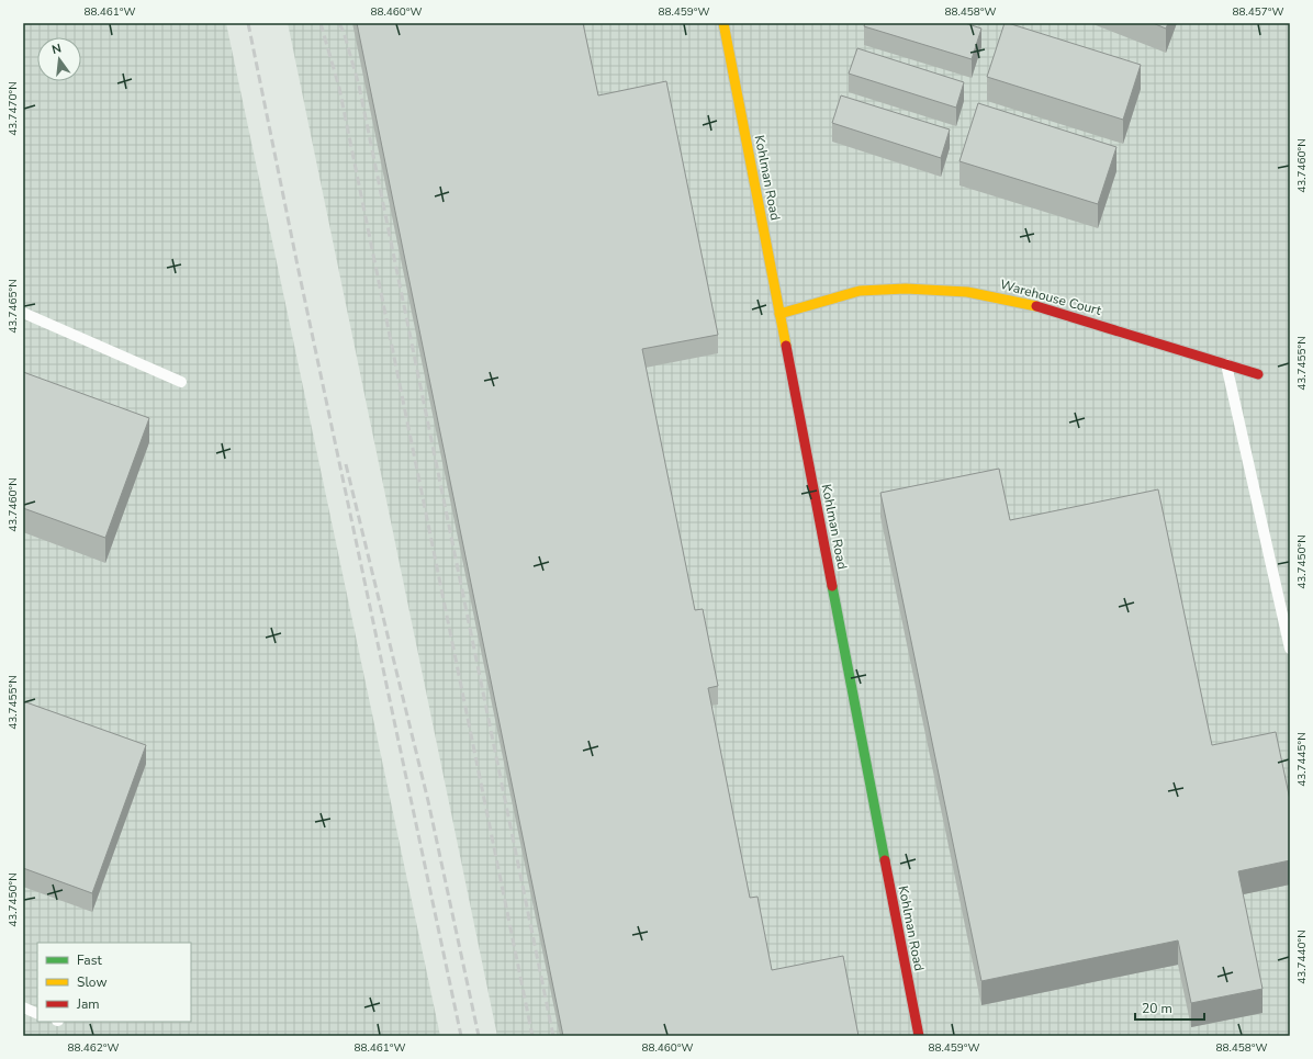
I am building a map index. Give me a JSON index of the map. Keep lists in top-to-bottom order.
{
  "streets": {
    "street": ["Kohlman Road", "Warehouse Court"]
  },
  "crossings": [
    ["Kohlman Road", "Warehouse Court"]
  ],
  "legend": ["Fast", "Slow", "Jam"],
  "scale_bar": "20 m",
  "north": "top",
  "coordinates": [
    "88.461°W",
    "88.460°W",
    "88.459°W",
    "88.458°W",
    "88.457°W",
    "43.7470°N",
    "43.7460°N",
    "43.7465°N",
    "43.7455°N",
    "43.7450°N",
    "43.7445°N",
    "43.7440°N",
    "88.462°W"
  ]
}
